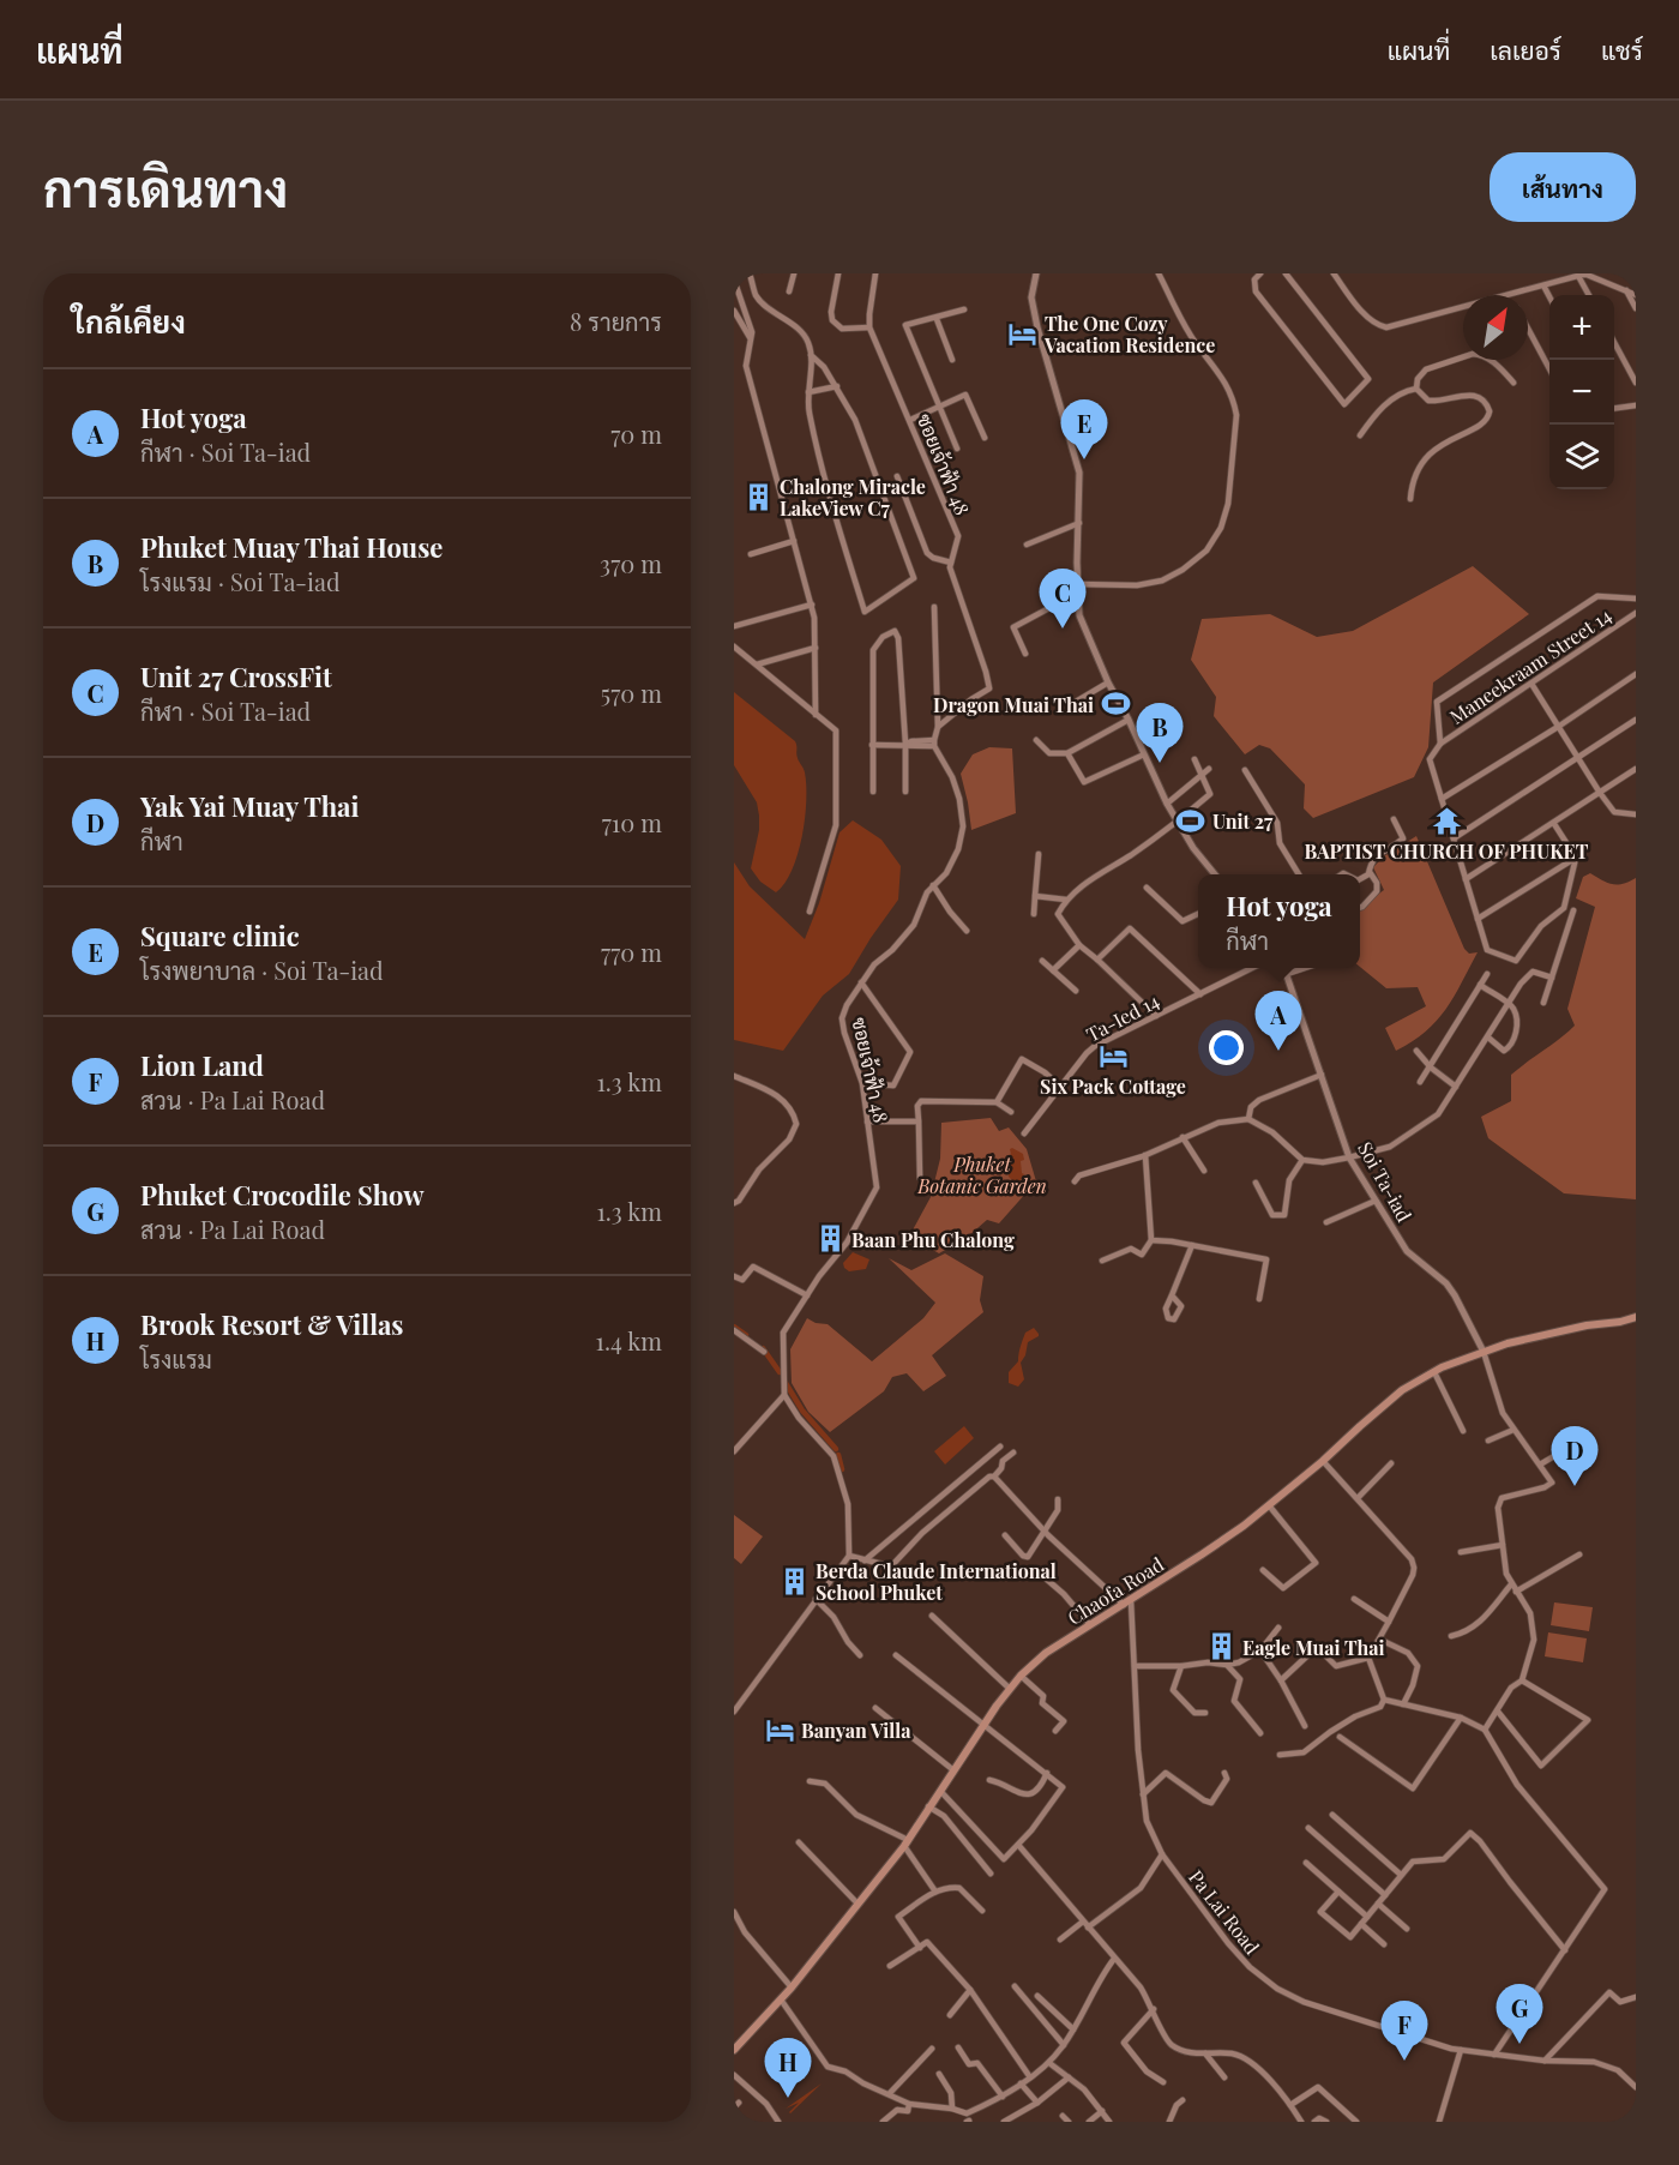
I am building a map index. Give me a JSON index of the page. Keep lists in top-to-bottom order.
{
  "streets": {
    "main road": ["Chaofa Road"],
    "street": [
      "ซอยเจ้าฟ้า 48",
      "Maneekraam Street 14",
      "Ta-Ied 14",
      "Soi Ta-iad",
      "Pa Lai Road"
    ]
  },
  "crossings": [
    ["Soi Ta-iad", "Chaofa Road"],
    ["Chaofa Road", "Pa Lai Road"]
  ],
  "parks": ["Phuket Botanic Garden"],
  "places": {
    "hotel": ["The One Cozy Vacation Residence", "Six Pack Cottage", "Banyan Villa"],
    "building": [
      "Chalong Miracle LakeView C7",
      "Baan Phu Chalong",
      "Berda Claude International School Phuket",
      "Eagle Muai Thai"
    ],
    "sports": ["Dragon Muai Thai", "Unit 27"],
    "temple": ["BAPTIST CHURCH OF PHUKET"]
  },
  "north": "top right",
  "page": {
    "header": "แผนที่",
    "nav": ["แผนที่", "เลเยอร์", "แชร์"],
    "buttons": "เส้นทาง",
    "title": "การเดินทาง",
    "heading": ["ใกล้เคียง", "8 รายการ"],
    "map_buttons": ["+", "−"],
    "list": [
      {
        "mark": "A",
        "name": "Hot yoga",
        "note": "กีฬา · Soi Ta-iad",
        "value": "70 m"
      },
      {
        "mark": "B",
        "name": "Phuket Muay Thai House",
        "note": "โรงแรม · Soi Ta-iad",
        "value": "370 m"
      },
      {
        "mark": "C",
        "name": "Unit 27 CrossFit",
        "note": "กีฬา · Soi Ta-iad",
        "value": "570 m"
      },
      {
        "mark": "D",
        "name": "Yak Yai Muay Thai",
        "note": "กีฬา",
        "value": "710 m"
      },
      {
        "mark": "E",
        "name": "Square clinic",
        "note": "โรงพยาบาล · Soi Ta-iad",
        "value": "770 m"
      },
      {
        "mark": "F",
        "name": "Lion Land",
        "note": "สวน · Pa Lai Road",
        "value": "1.3 km"
      },
      {
        "mark": "G",
        "name": "Phuket Crocodile Show",
        "note": "สวน · Pa Lai Road",
        "value": "1.3 km"
      },
      {
        "mark": "H",
        "name": "Brook Resort & Villas",
        "note": "โรงแรม",
        "value": "1.4 km"
      }
    ],
    "pins": [
      "E",
      "C",
      "B",
      "A",
      "D",
      "G",
      "F",
      "H"
    ],
    "popup": ["Hot yoga", "กีฬา"]
  }
}
